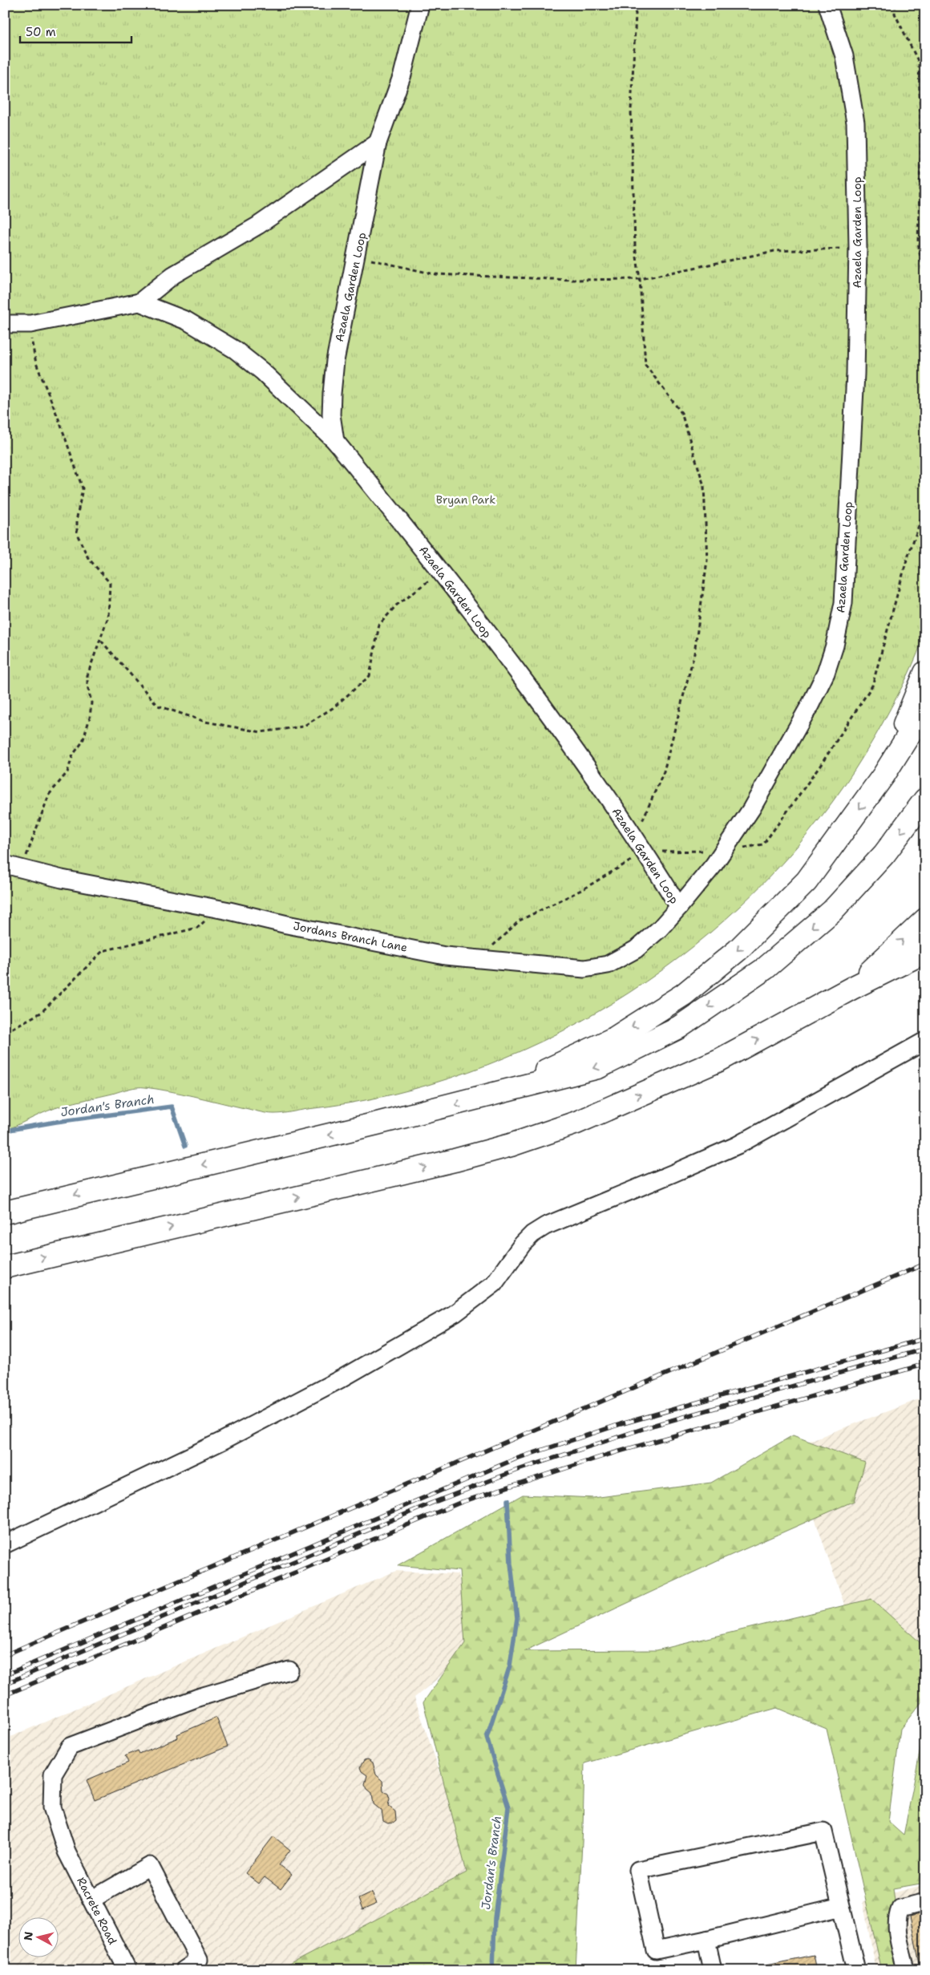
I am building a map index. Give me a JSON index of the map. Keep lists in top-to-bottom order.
{
  "streets": {
    "street": ["Azaela Garden Loop", "Jordans Branch Lane", "Racrete Road"]
  },
  "crossings": [
    ["Azaela Garden Loop", "Jordans Branch Lane"]
  ],
  "water": ["Jordan's Branch"],
  "parks": ["Bryan Park"],
  "scale_bar": "50 m",
  "north": "left"
}
